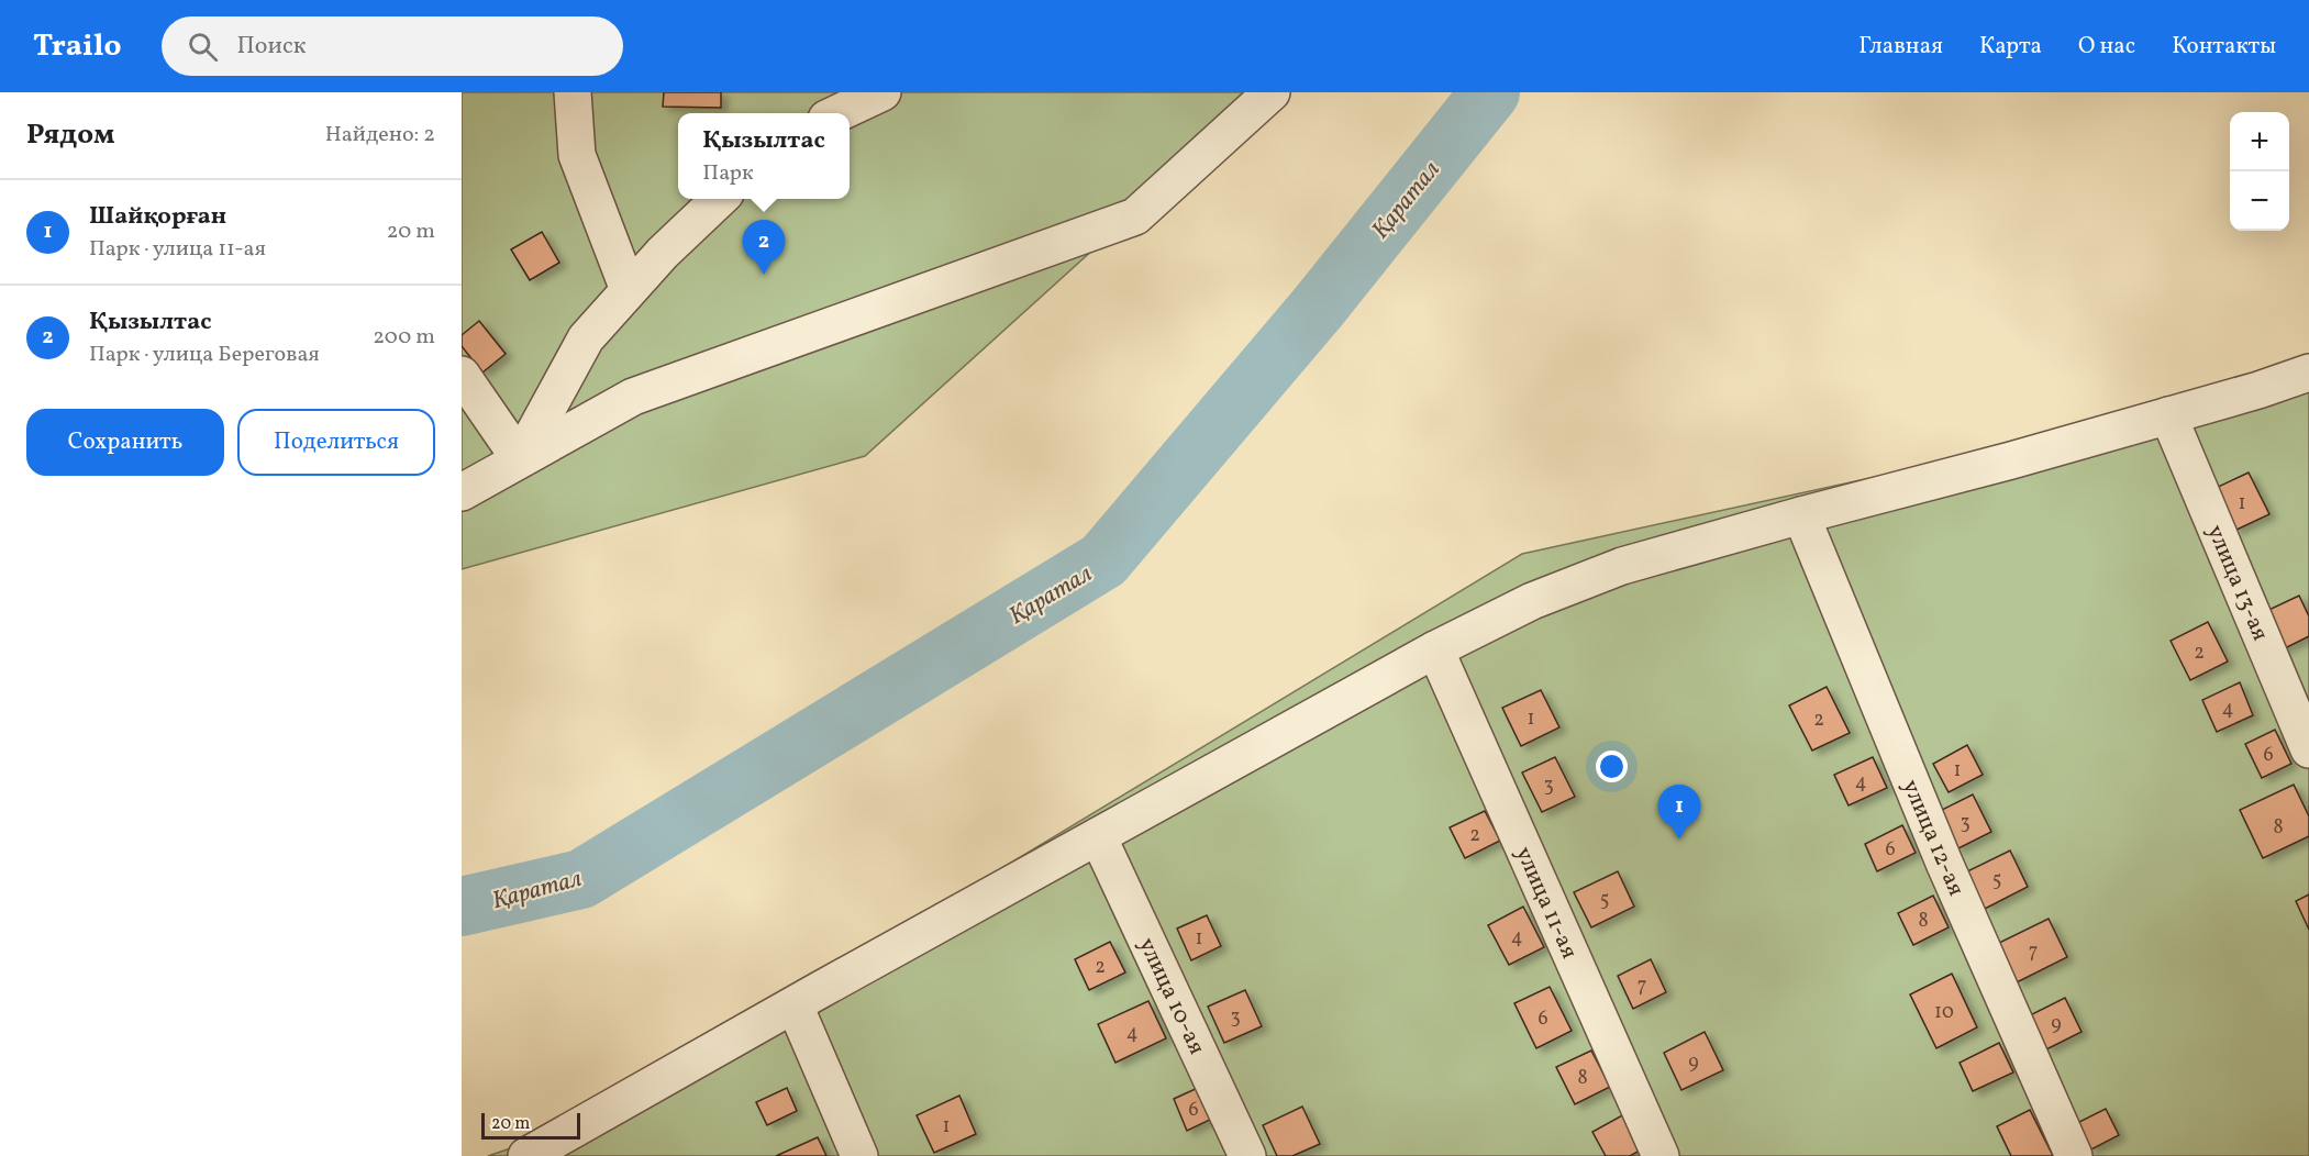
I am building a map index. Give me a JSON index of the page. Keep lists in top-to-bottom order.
{
  "streets": {
    "street": [
      "улица 13-ая",
      "улица 12-ая",
      "улица 11-ая",
      "улица 10-ая"
    ]
  },
  "water": ["Қаратал"],
  "house_numbers": [
    "1",
    "2",
    "4",
    "1",
    "2",
    "6",
    "1",
    "4",
    "3",
    "3",
    "8",
    "2",
    "6",
    "5",
    "5",
    "8",
    "4",
    "1",
    "7",
    "2",
    "7",
    "10",
    "3",
    "6",
    "9",
    "4",
    "9",
    "8",
    "6",
    "1"
  ],
  "scale_bar": "20 m",
  "page": {
    "header": "Trailo",
    "search": "Поиск",
    "nav": [
      "Главная",
      "Карта",
      "О нас",
      "Контакты"
    ],
    "heading": ["Рядом", "Найдено: 2"],
    "map_buttons": ["+", "−"],
    "popup": ["Қызылтас", "Парк"],
    "list": [
      {
        "mark": "1",
        "name": "Шайқорған",
        "note": "Парк · улица 11-ая",
        "value": "20 m"
      },
      {
        "mark": "2",
        "name": "Қызылтас",
        "note": "Парк · улица Береговая",
        "value": "200 m"
      }
    ],
    "pins": ["2", "1"],
    "buttons": ["Сохранить", "Поделиться"],
    "scale": "20 m"
  }
}
